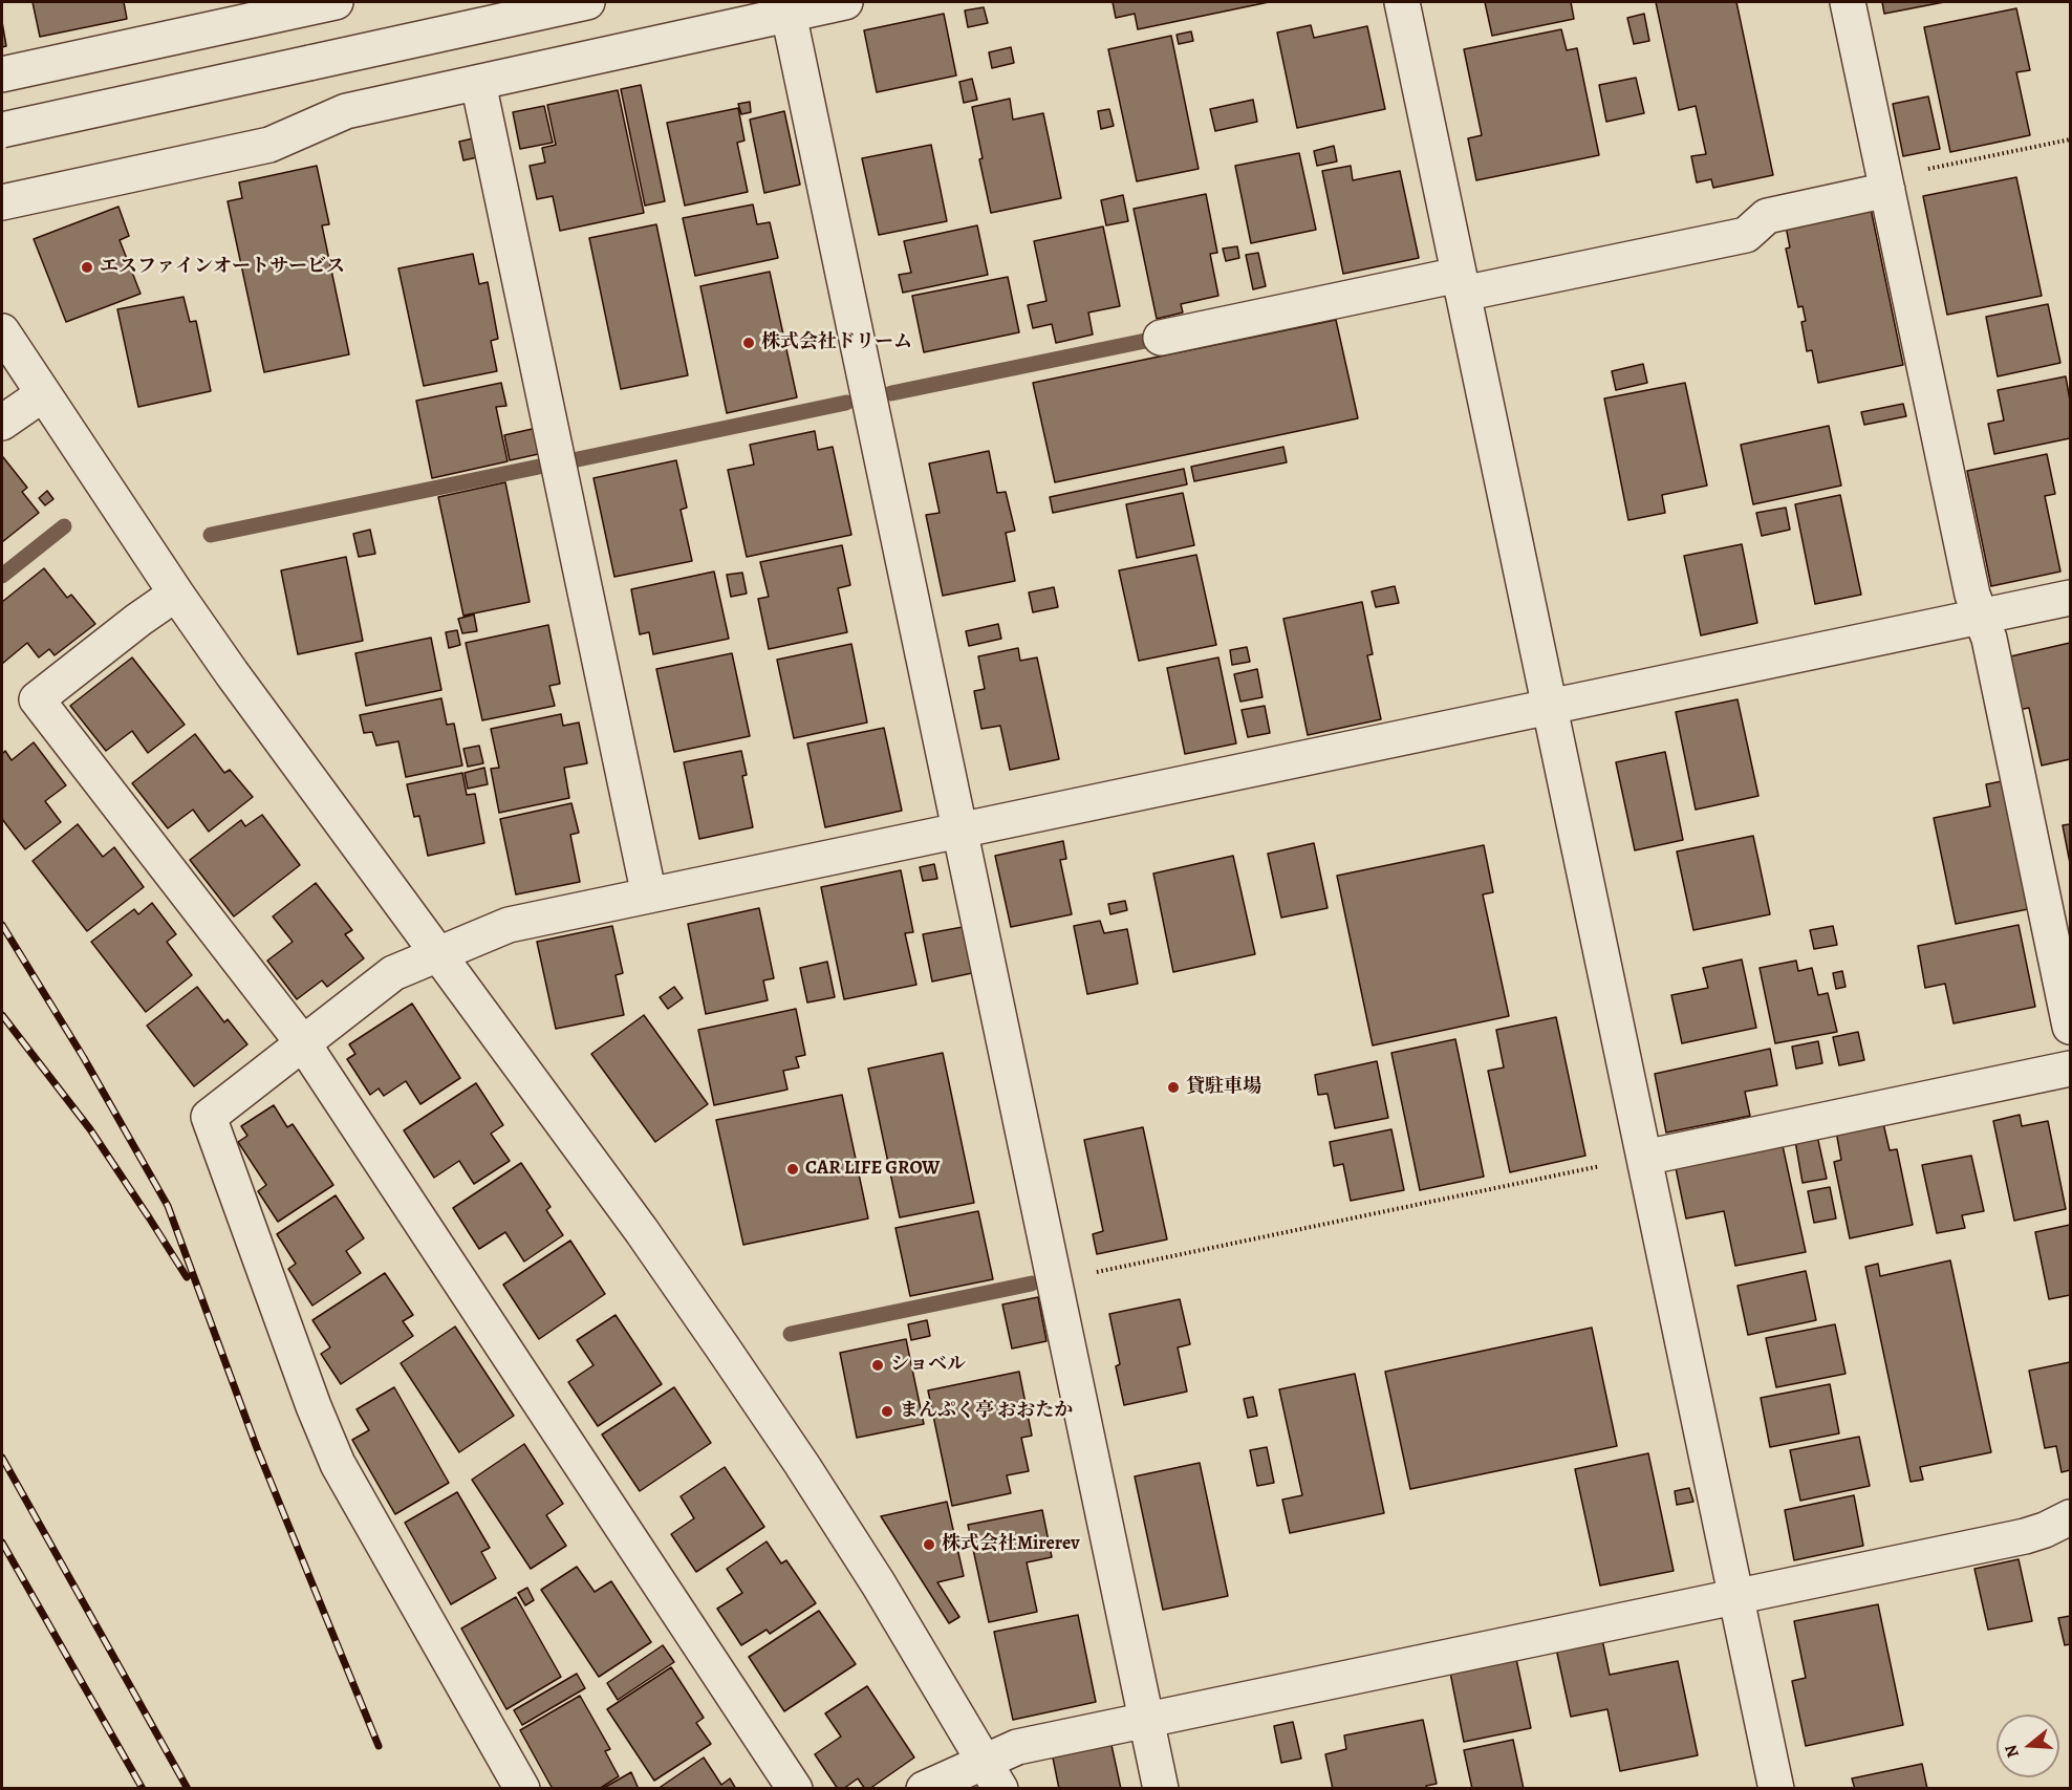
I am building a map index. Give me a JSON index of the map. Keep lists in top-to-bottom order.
{
  "places": [
    "エスファインオートサービス",
    "株式会社ドリーム",
    "貸駐車場",
    "CAR LIFE GROW",
    "ショベル",
    "まんぷく亭 おおたか",
    "株式会社Mirerev"
  ],
  "north": "left"
}
